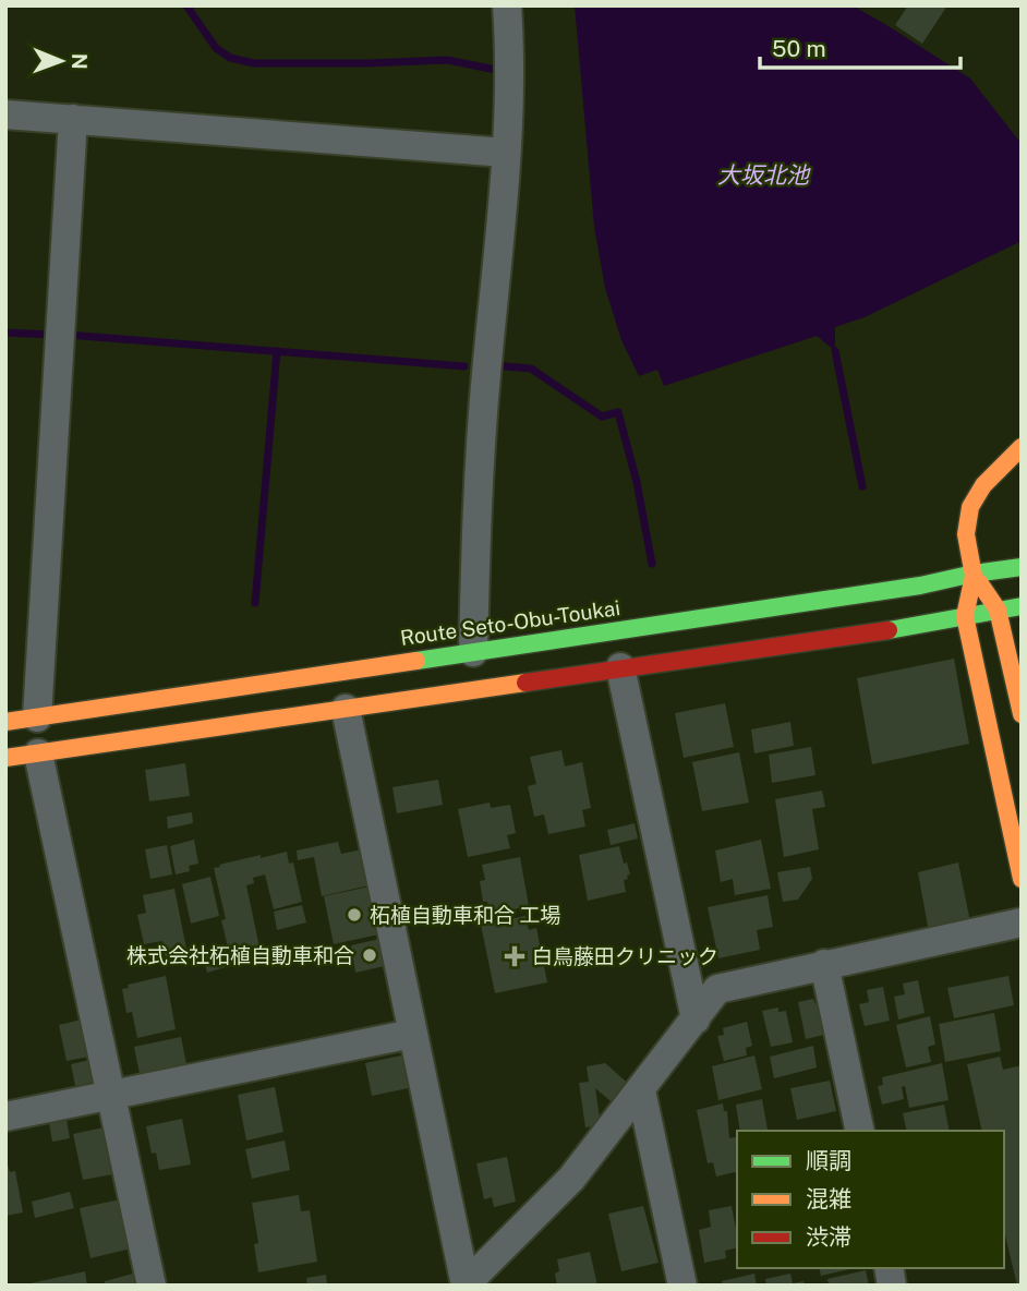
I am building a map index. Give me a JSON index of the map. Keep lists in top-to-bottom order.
{
  "streets": {
    "main road": ["Route Seto-Obu-Toukai"]
  },
  "water": ["大坂北池"],
  "places": {
    "other": ["柘植自動車和合 工場", "株式会社柘植自動車和合"],
    "health": ["白鳥藤田クリニック"]
  },
  "legend": ["順調", "混雑", "渋滞"],
  "scale_bar": "50 m",
  "north": "right"
}
